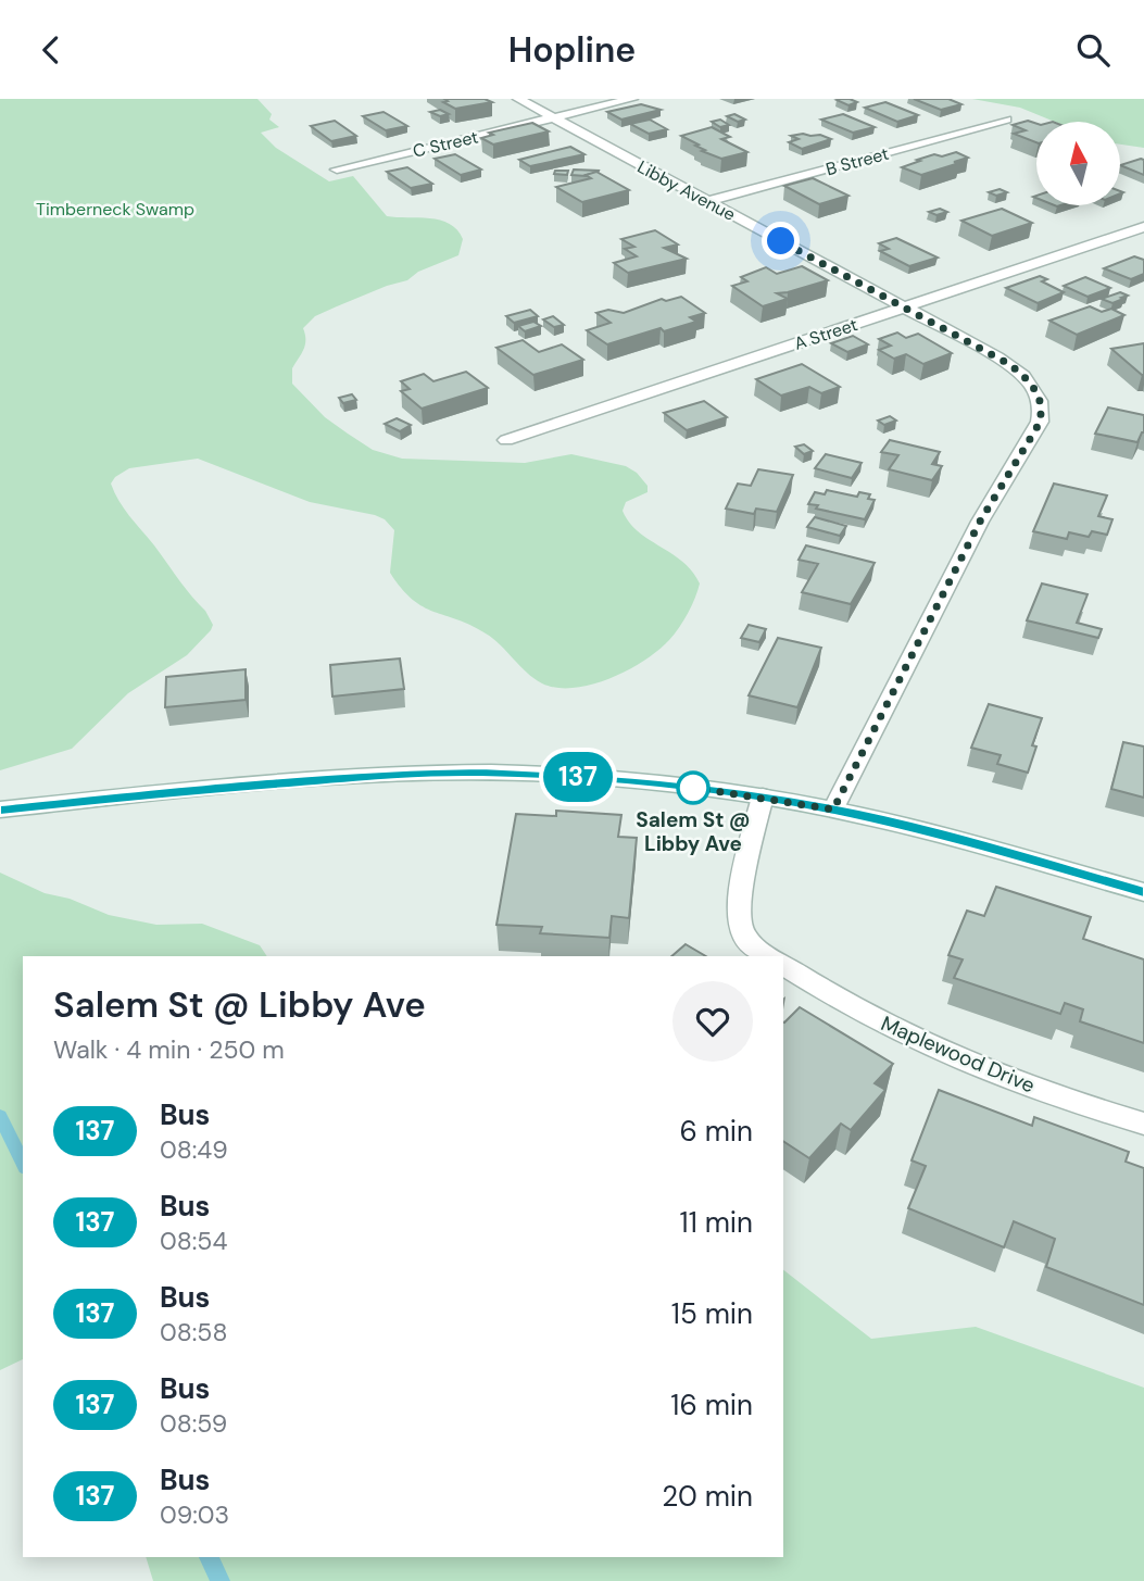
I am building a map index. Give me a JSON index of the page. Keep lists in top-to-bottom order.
{
  "streets": {
    "street": [
      "C Street",
      "B Street",
      "Libby Avenue",
      "A Street",
      "Maplewood Drive"
    ]
  },
  "crossings": [
    ["C Street", "Libby Avenue"],
    ["B Street", "Libby Avenue"],
    ["Libby Avenue", "A Street"]
  ],
  "parks": ["Timberneck Swamp"],
  "places": ["Salem St @ Libby Ave"],
  "lines": ["bus line 137"],
  "north": "top",
  "page": {
    "header": "Hopline",
    "on_map": "137",
    "heading": ["Salem St @ Libby Ave", "Walk · 4 min · 250 m"],
    "list": [
      {
        "mark": "137",
        "name": "Bus",
        "note": "08:49",
        "value": "6 min"
      },
      {
        "mark": "137",
        "name": "Bus",
        "note": "08:54",
        "value": "11 min"
      },
      {
        "mark": "137",
        "name": "Bus",
        "note": "08:58",
        "value": "15 min"
      },
      {
        "mark": "137",
        "name": "Bus",
        "note": "08:59",
        "value": "16 min"
      },
      {
        "mark": "137",
        "name": "Bus",
        "note": "09:03",
        "value": "20 min"
      }
    ]
  }
}
